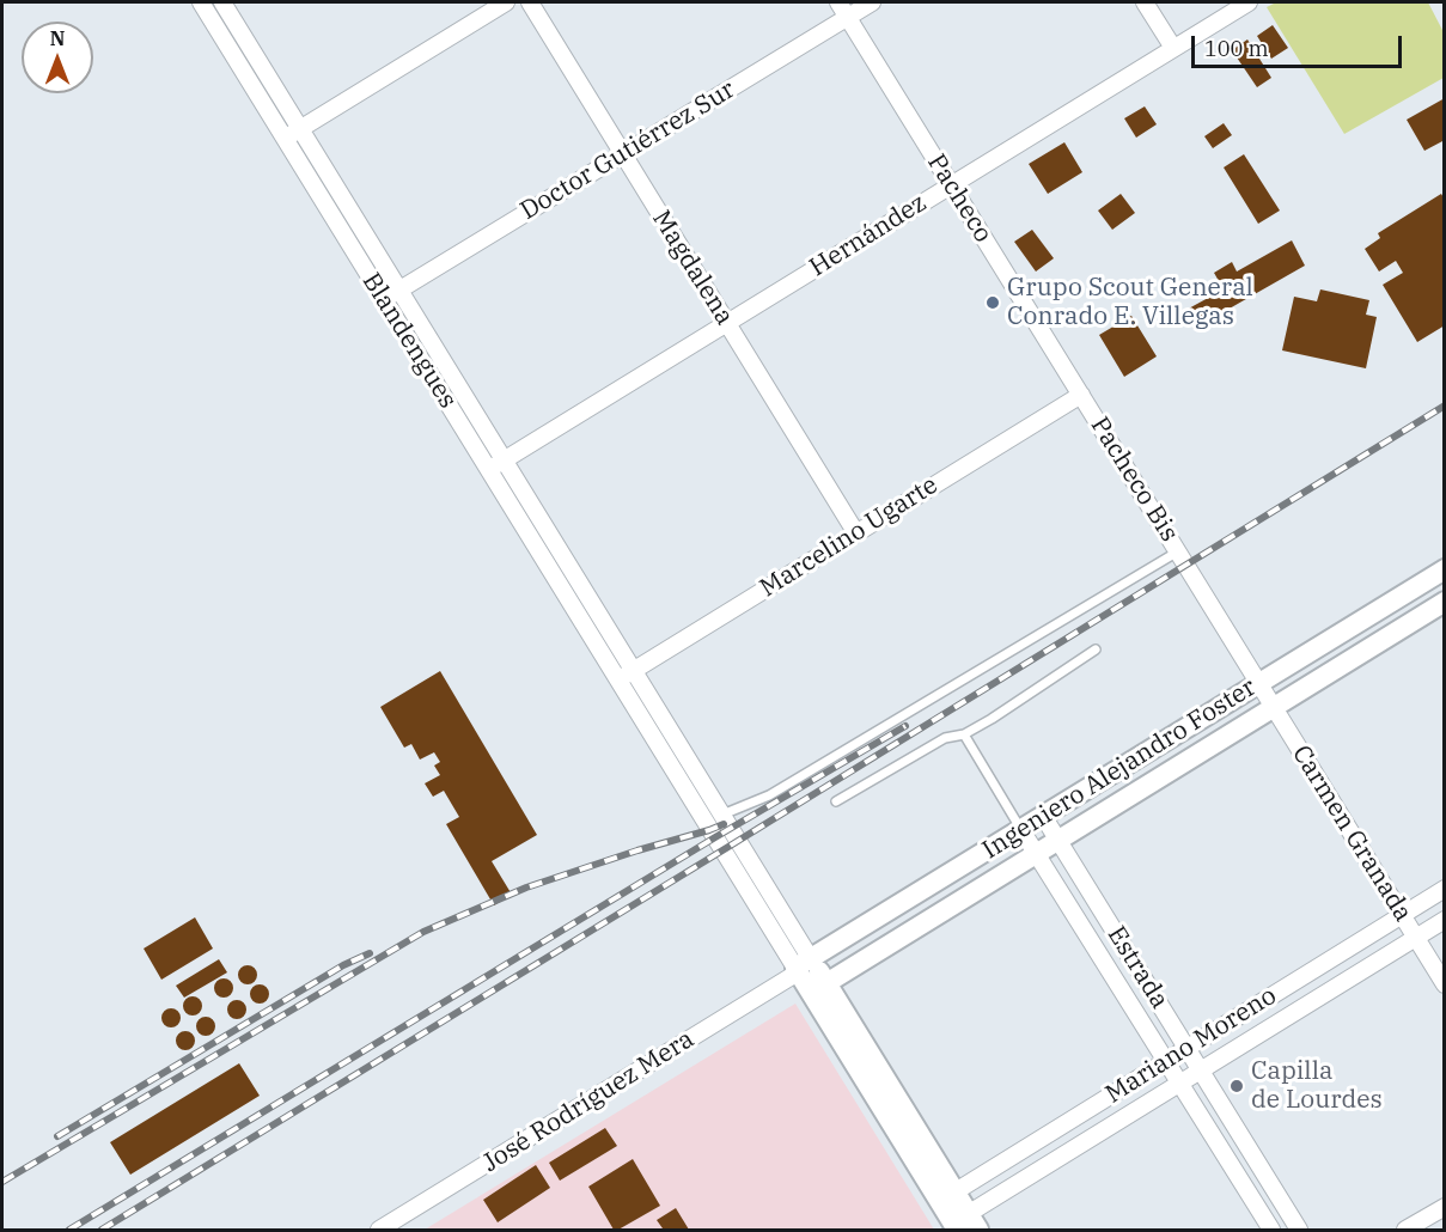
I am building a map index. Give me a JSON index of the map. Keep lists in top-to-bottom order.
{
  "streets": {
    "street": [
      "Doctor Gutiérrez Sur",
      "Pacheco",
      "Hernández",
      "Magdalena",
      "Blandengues",
      "Pacheco Bis",
      "Marcelino Ugarte",
      "Ingeniero Alejandro Foster",
      "Carmen Granada",
      "Estrada",
      "Mariano Moreno",
      "José Rodríguez Mera"
    ]
  },
  "crossings": [
    ["Doctor Gutiérrez Sur", "Pacheco"],
    ["Doctor Gutiérrez Sur", "Magdalena"],
    ["Doctor Gutiérrez Sur", "Blandengues"],
    ["Pacheco", "Hernández"],
    ["Pacheco", "Pacheco Bis"],
    ["Pacheco", "Marcelino Ugarte"],
    ["Hernández", "Magdalena"],
    ["Hernández", "Blandengues"],
    ["Magdalena", "Marcelino Ugarte"],
    ["Blandengues", "Marcelino Ugarte"],
    ["Blandengues", "Ingeniero Alejandro Foster"],
    ["Blandengues", "José Rodríguez Mera"],
    ["Pacheco Bis", "Marcelino Ugarte"],
    ["Pacheco Bis", "Ingeniero Alejandro Foster"],
    ["Pacheco Bis", "Carmen Granada"],
    ["Ingeniero Alejandro Foster", "Carmen Granada"],
    ["Ingeniero Alejandro Foster", "Estrada"],
    ["Ingeniero Alejandro Foster", "José Rodríguez Mera"],
    ["Carmen Granada", "Mariano Moreno"],
    ["Estrada", "Mariano Moreno"]
  ],
  "places": ["Grupo Scout General Conrado E. Villegas", "Capilla de Lourdes"],
  "scale_bar": "100 m",
  "north": "top"
}
